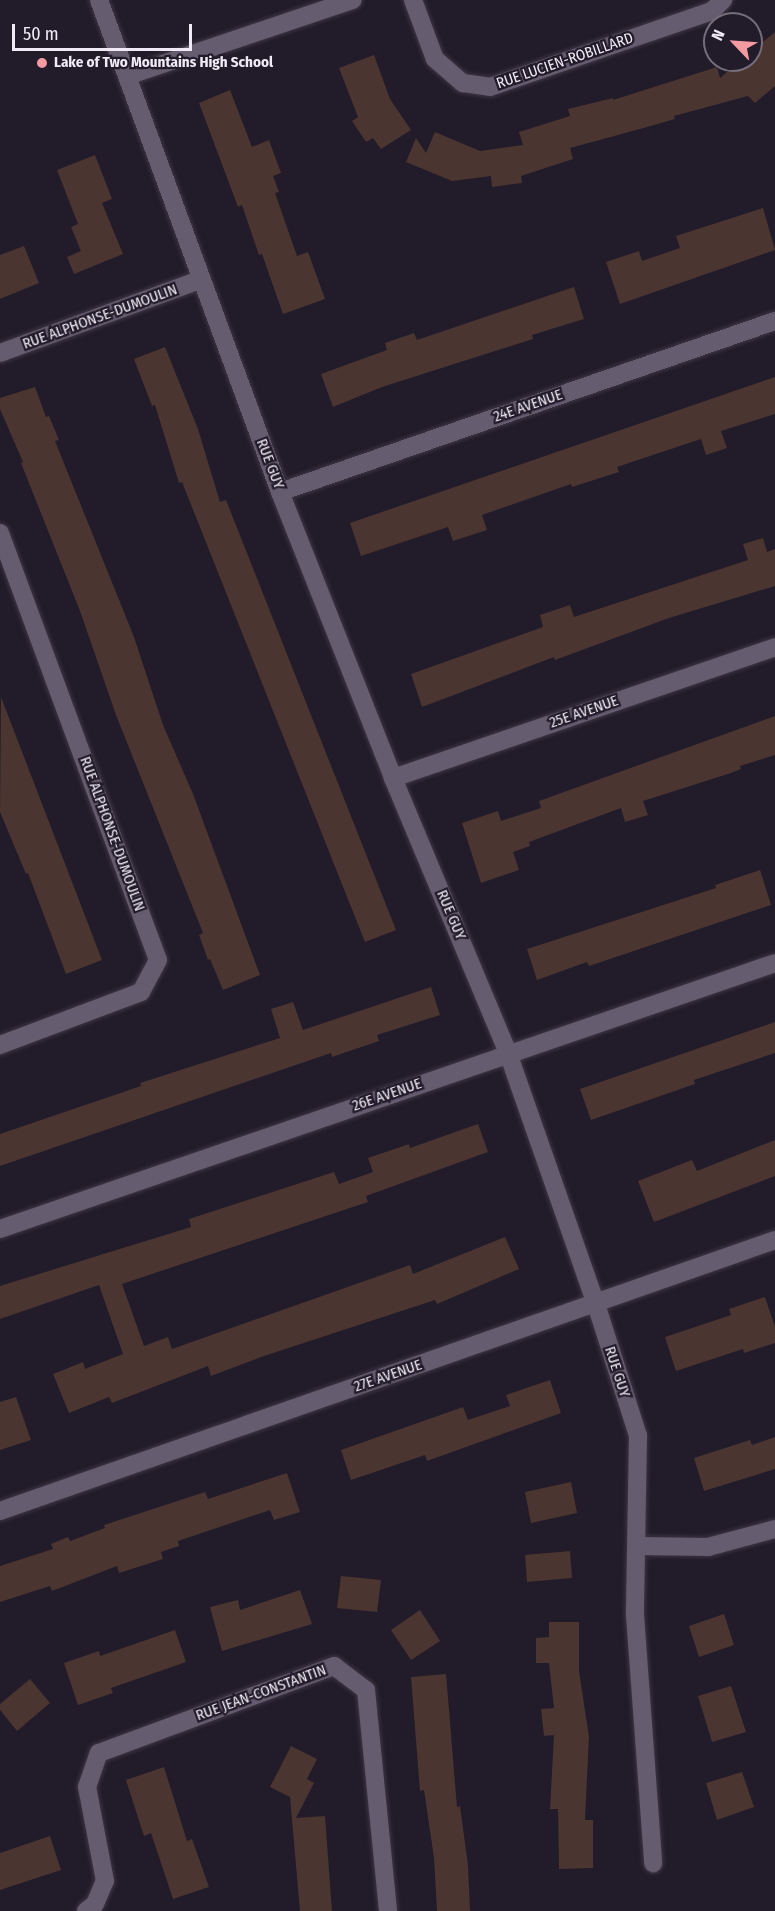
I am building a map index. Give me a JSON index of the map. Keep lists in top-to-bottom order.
{
  "streets": {
    "street": [
      "RUE LUCIEN-ROBILLARD",
      "RUE ALPHONSE-DUMOULIN",
      "24E AVENUE",
      "RUE GUY",
      "25E AVENUE",
      "26E AVENUE",
      "27E AVENUE",
      "RUE JEAN-CONSTANTIN"
    ]
  },
  "crossings": [
    ["RUE ALPHONSE-DUMOULIN", "RUE GUY"],
    ["24E AVENUE", "RUE GUY"],
    ["RUE GUY", "25E AVENUE"],
    ["RUE GUY", "26E AVENUE"],
    ["RUE GUY", "27E AVENUE"]
  ],
  "places": ["Lake of Two Mountains High School"],
  "scale_bar": "50 m",
  "north": "top left"
}
